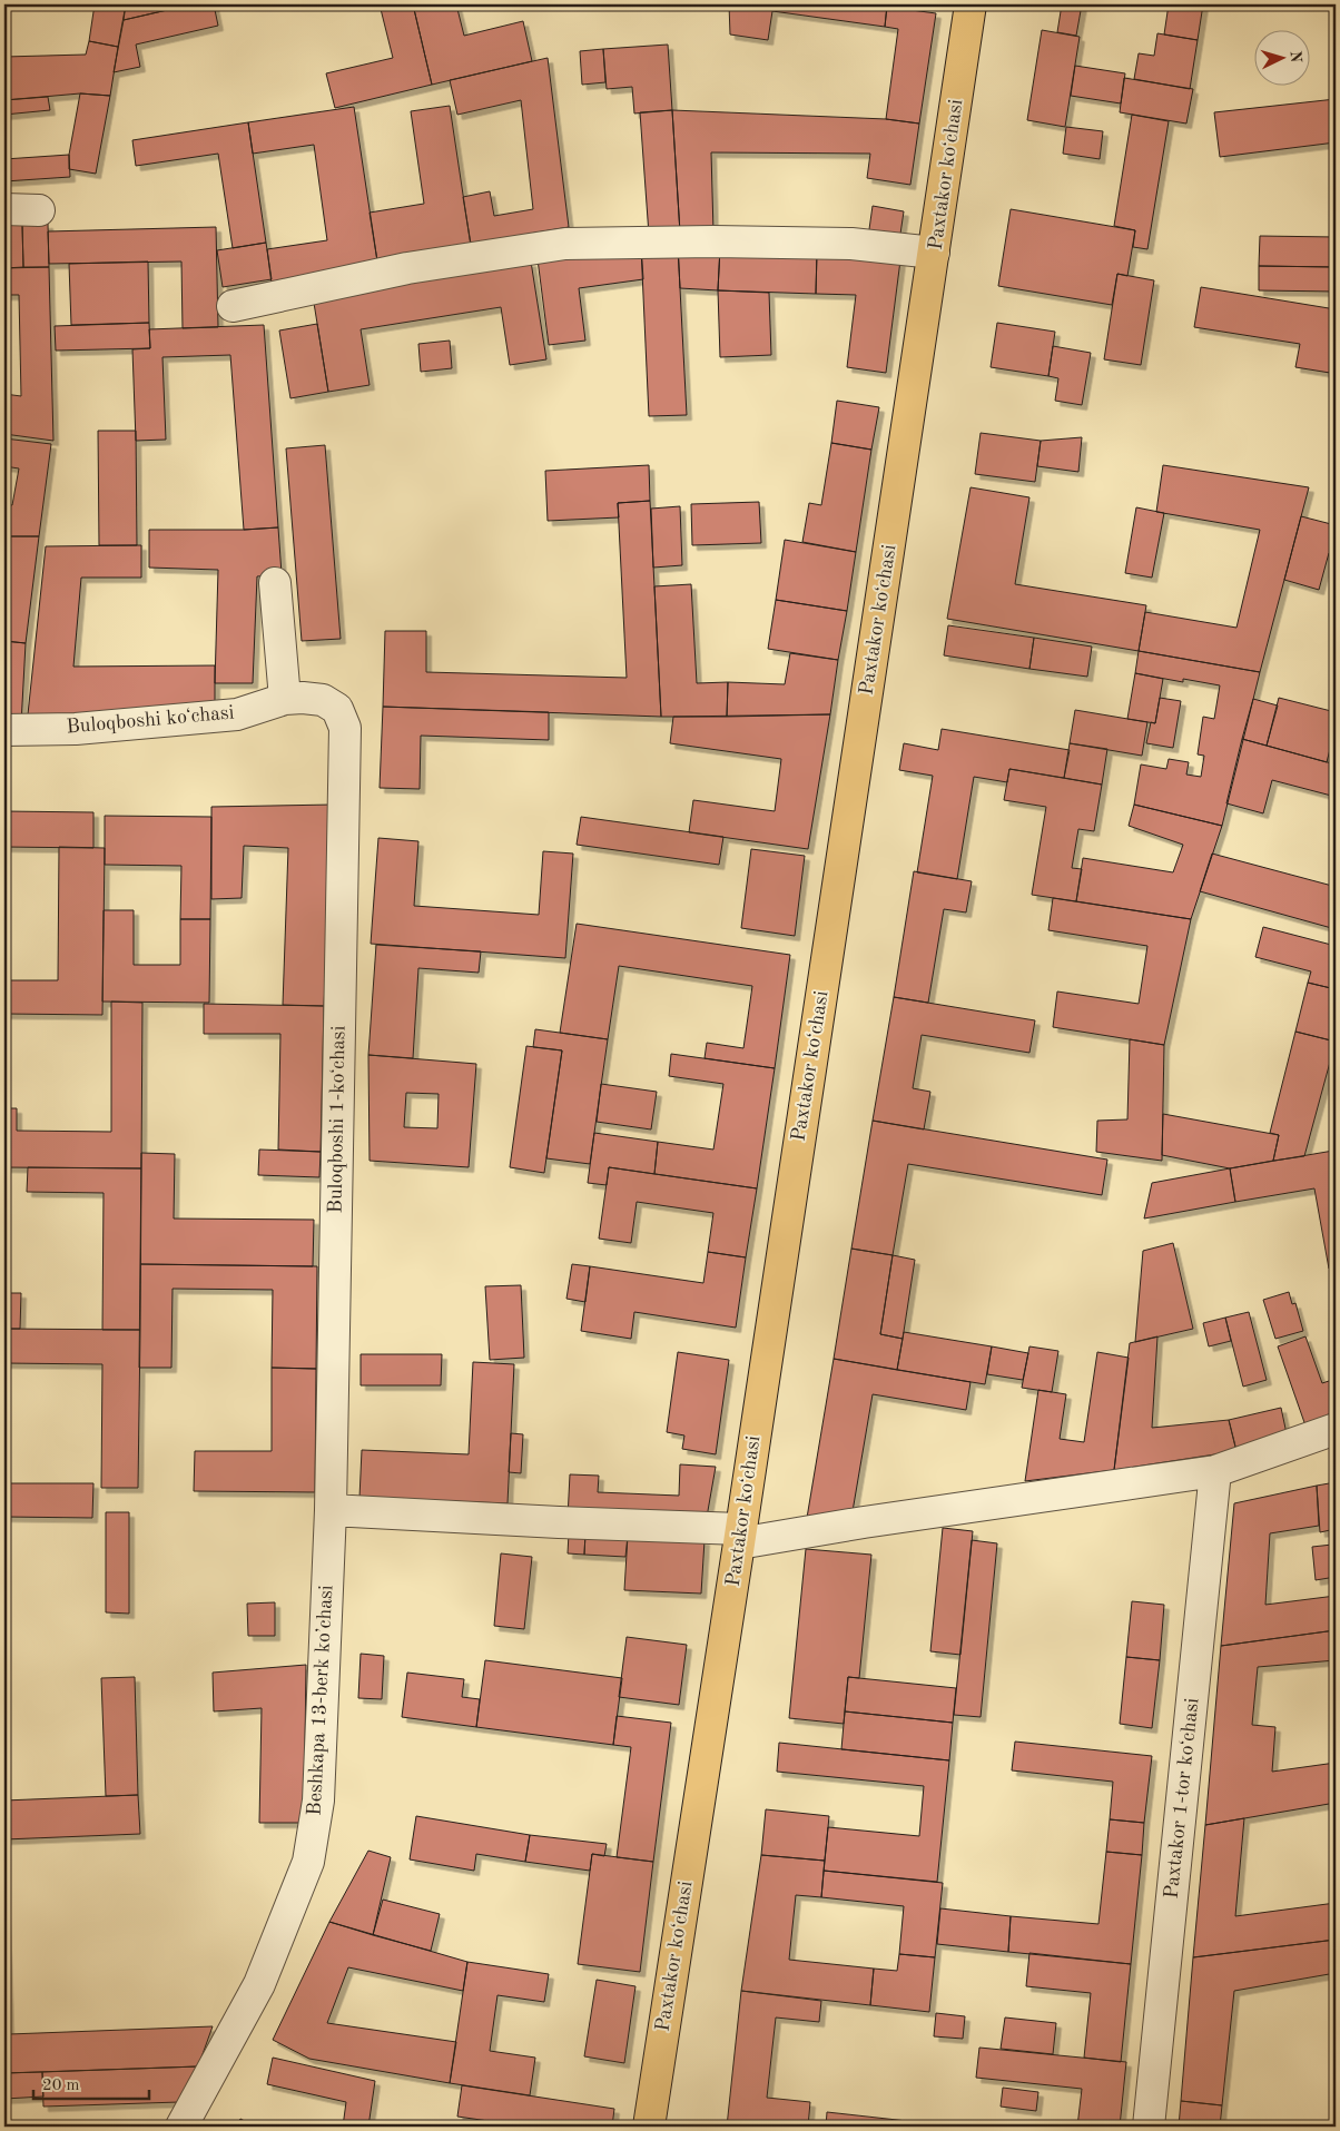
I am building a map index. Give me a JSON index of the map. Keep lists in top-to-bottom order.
{
  "streets": {
    "main road": ["Paxtakor koʻchasi"],
    "street": [
      "Buloqboshi koʻchasi",
      "Buloqboshi 1-koʻchasi",
      "Beshkapa 13-berk koʼchasi",
      "Paxtakor 1-tor koʻchasi"
    ]
  },
  "crossings": [
    ["Buloqboshi koʻchasi", "Buloqboshi 1-koʻchasi"],
    ["Buloqboshi 1-koʻchasi", "Beshkapa 13-berk koʼchasi"]
  ],
  "scale_bar": "20 m",
  "north": "right"
}
